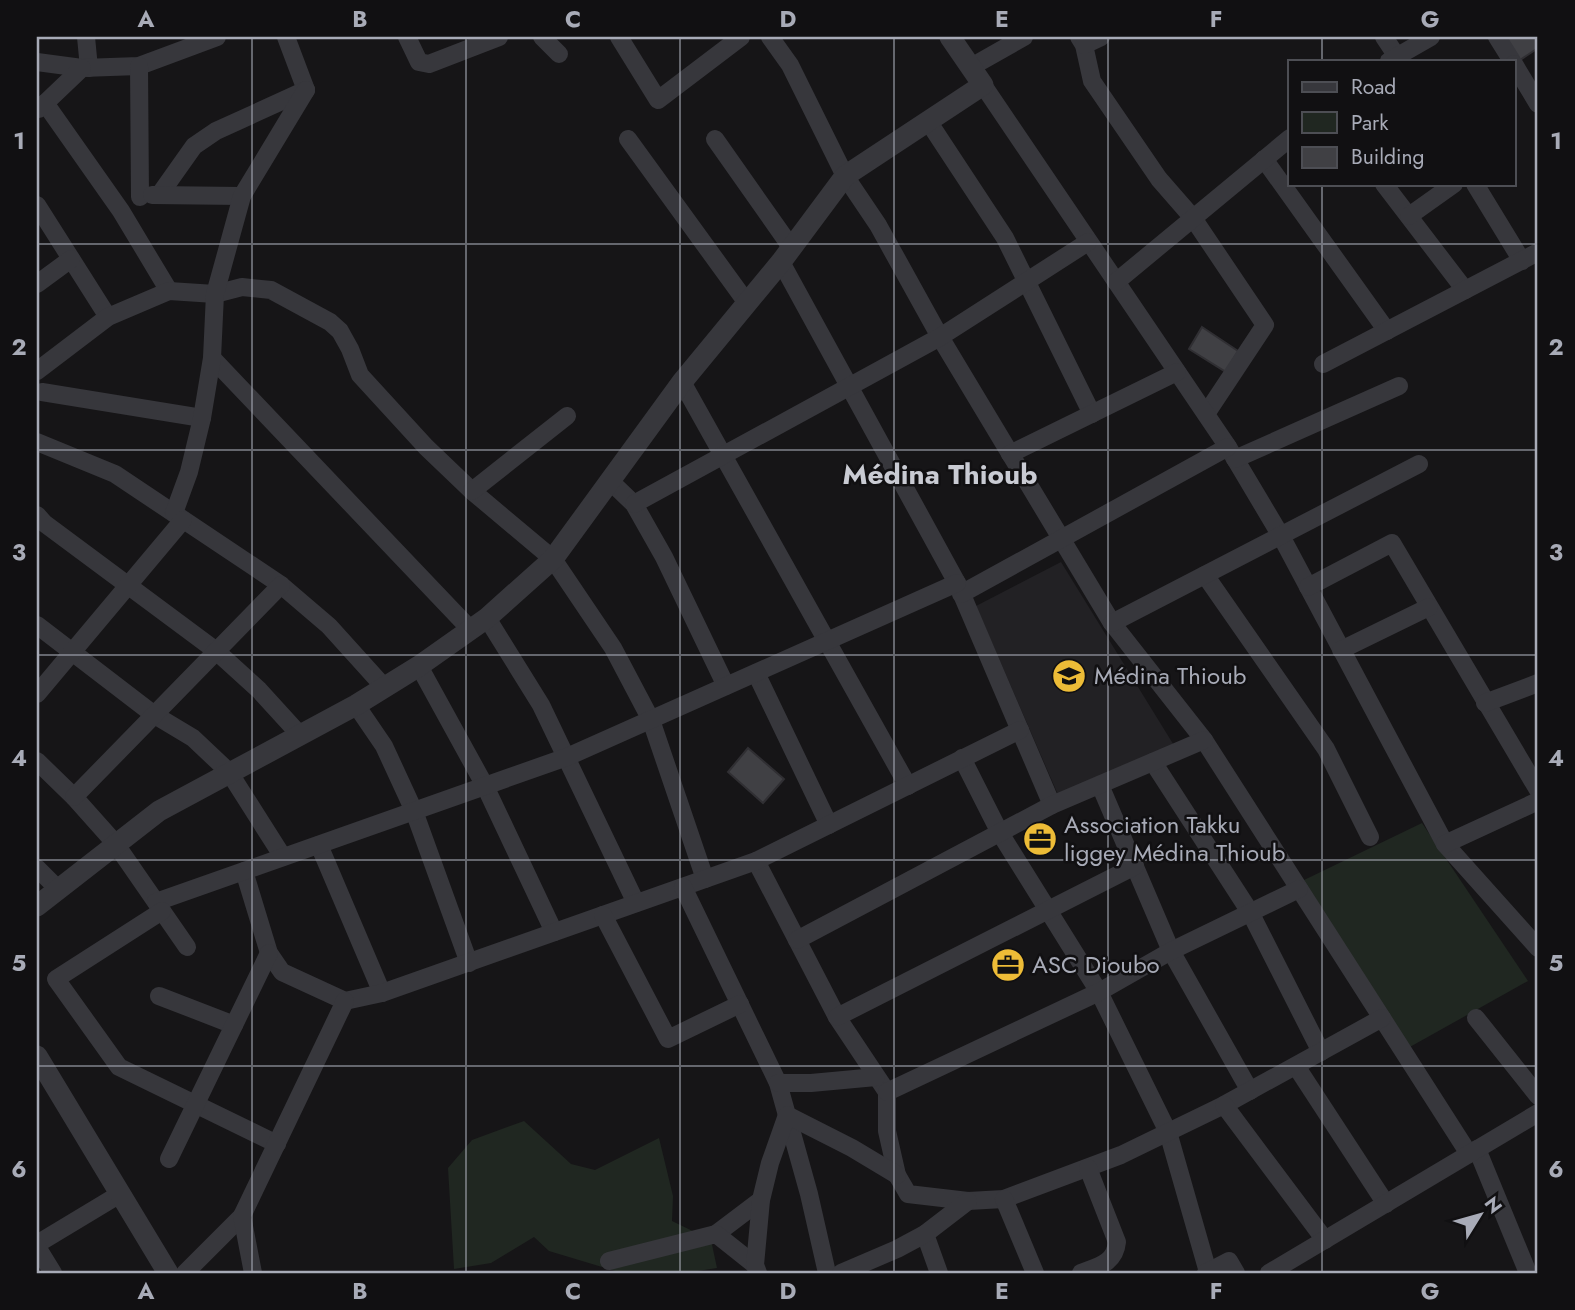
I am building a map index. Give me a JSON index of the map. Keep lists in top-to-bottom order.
{
  "districts": ["Médina Thioub"],
  "places": {
    "school or university": ["Médina Thioub"],
    "office": ["Association Takku liggey Médina Thioub", "ASC Dioubo"]
  },
  "legend": ["Road", "Park", "Building"],
  "north": "top right",
  "grid": {
    "columns": [
      "A",
      "B",
      "C",
      "D",
      "E",
      "F",
      "G"
    ],
    "rows": [
      "1",
      "2",
      "3",
      "4",
      "5",
      "6"
    ]
  }
}
